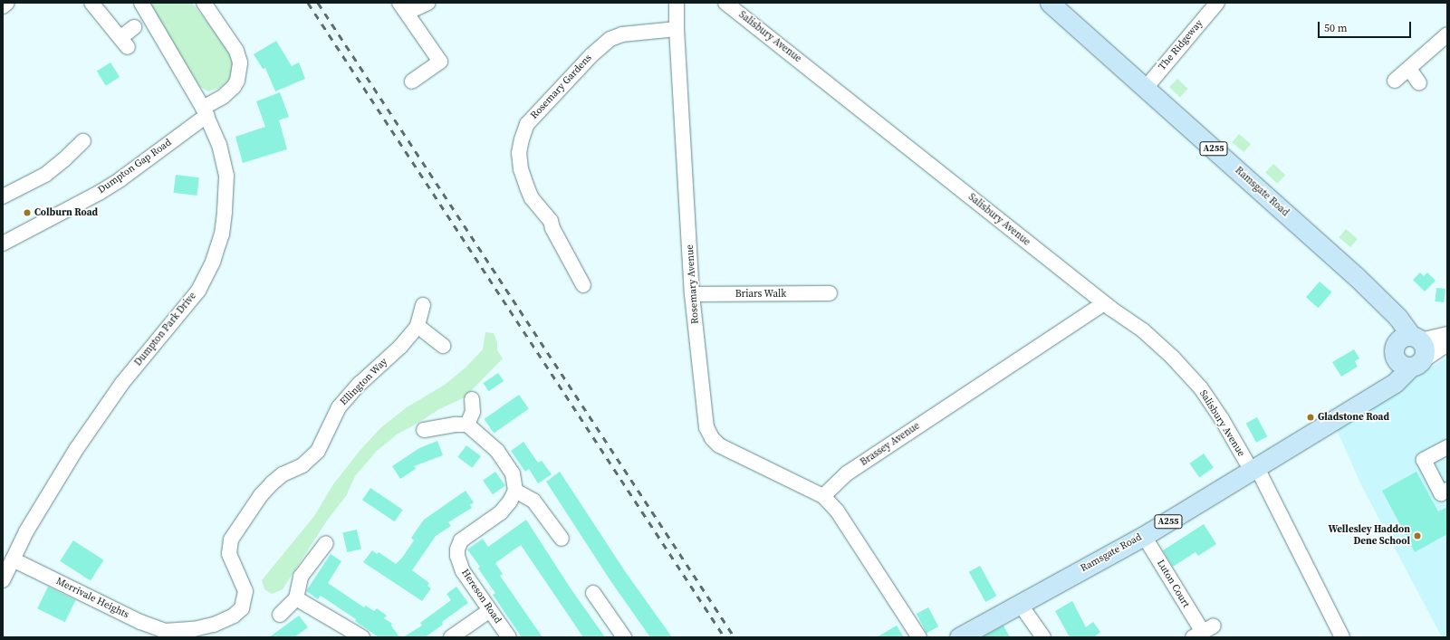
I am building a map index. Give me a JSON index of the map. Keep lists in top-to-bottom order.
{
  "streets": {
    "main road": ["A255", "Ramsgate Road"],
    "street": [
      "Salisbury Avenue",
      "The Ridgeway",
      "Rosemary Gardens",
      "Dumpton Gap Road",
      "Rosemary Avenue",
      "Briars Walk",
      "Dumpton Park Drive",
      "Ellington Way",
      "Brassey Avenue",
      "Luton Court",
      "Hereson Road",
      "Merrivale Heights"
    ]
  },
  "crossings": [
    ["Salisbury Avenue", "Ramsgate Road"],
    ["Salisbury Avenue", "Brassey Avenue"],
    ["The Ridgeway", "Ramsgate Road"],
    ["Rosemary Gardens", "Rosemary Avenue"],
    ["A255", "Ramsgate Road"],
    ["Dumpton Gap Road", "Dumpton Park Drive"],
    ["Ramsgate Road", "Luton Court"],
    ["Rosemary Avenue", "Briars Walk"],
    ["Rosemary Avenue", "Brassey Avenue"],
    ["Dumpton Park Drive", "Merrivale Heights"],
    ["Ellington Way", "Merrivale Heights"]
  ],
  "places": ["Colburn Road", "Gladstone Road", "Wellesley Haddon Dene School"],
  "scale_bar": "50 m"
}
